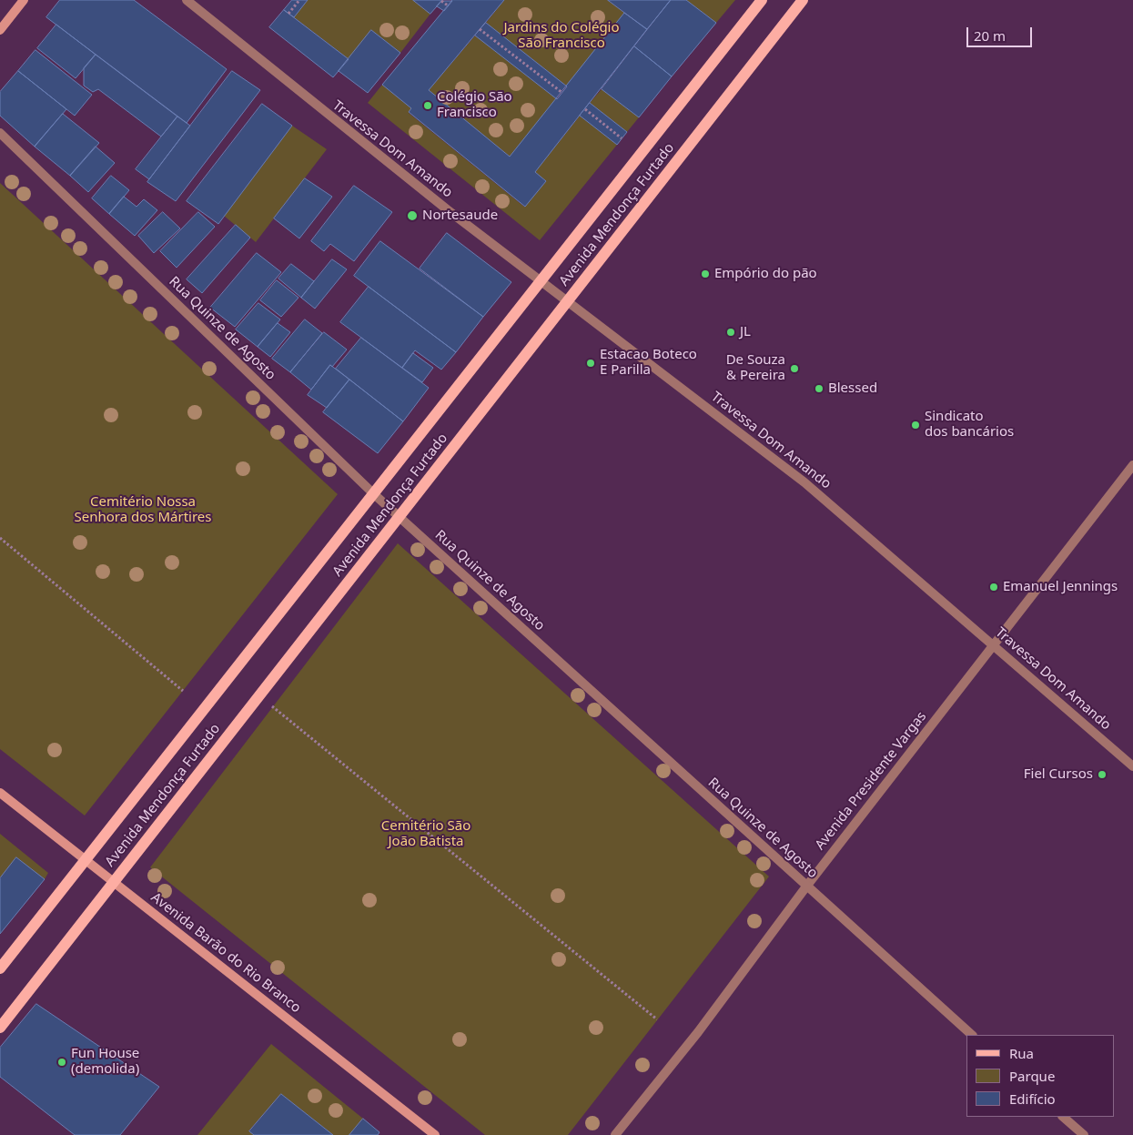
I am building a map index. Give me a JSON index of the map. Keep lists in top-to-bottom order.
{
  "streets": {
    "main road": ["Avenida Mendonça Furtado", "Avenida Barão do Rio Branco"],
    "street": ["Travessa Dom Amando", "Rua Quinze de Agosto", "Avenida Presidente Vargas"]
  },
  "crossings": [
    ["Travessa Dom Amando", "Avenida Mendonça Furtado"],
    ["Travessa Dom Amando", "Avenida Presidente Vargas"],
    ["Avenida Mendonça Furtado", "Rua Quinze de Agosto"],
    ["Avenida Mendonça Furtado", "Avenida Barão do Rio Branco"],
    ["Rua Quinze de Agosto", "Avenida Presidente Vargas"]
  ],
  "parks": ["Jardins do Colégio São Francisco", "Cemitério Nossa Senhora dos Mártires", "Cemitério São João Batista"],
  "places": [
    "Colégio São Francisco",
    "Nortesaude",
    "Empório do pão",
    "JL",
    "Estacao Boteco E Parilla",
    "De Souza & Pereira",
    "Blessed",
    "Sindicato dos bancários",
    "Emanuel Jennings",
    "Fiel Cursos",
    "Fun House (demolida)"
  ],
  "legend": ["Rua", "Parque", "Edifício"],
  "scale_bar": "20 m"
}
